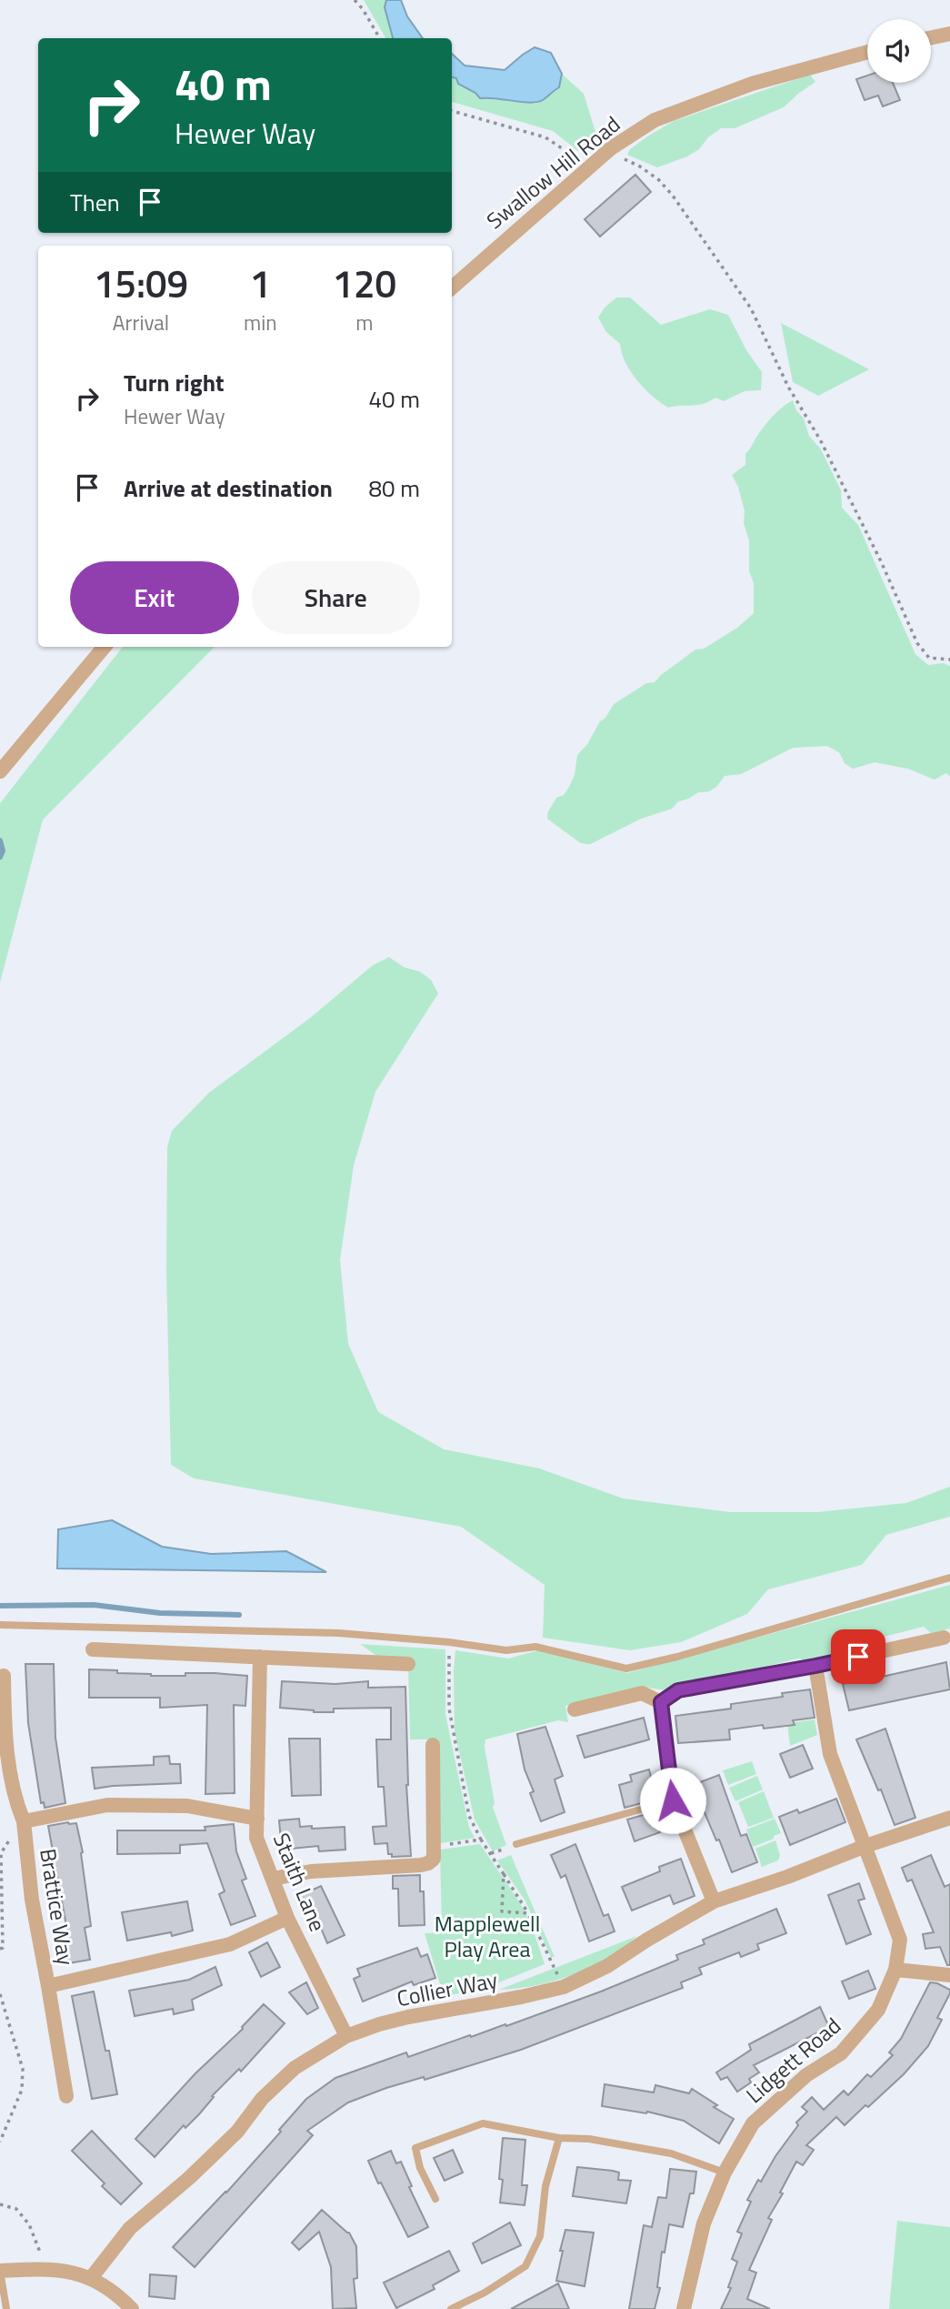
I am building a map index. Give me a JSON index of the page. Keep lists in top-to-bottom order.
{
  "streets": {
    "street": [
      "Swallow Hill Road",
      "Staith Lane",
      "Brattice Way",
      "Collier Way",
      "Lidgett Road"
    ]
  },
  "crossings": [
    ["Staith Lane", "Brattice Way"],
    ["Staith Lane", "Collier Way"],
    ["Collier Way", "Lidgett Road"]
  ],
  "parks": ["Mapplewell Play Area"],
  "page": {
    "turn": ["40 m", "Hewer Way"],
    "then": "Then",
    "eta": [
      "15:09",
      "Arrival",
      "1",
      "min",
      "120",
      "m"
    ],
    "list": [
      {
        "name": "Turn right",
        "note": "Hewer Way",
        "value": "40 m"
      },
      {
        "name": "Arrive at destination",
        "value": "80 m"
      }
    ],
    "buttons": ["Exit", "Share"]
  }
}
